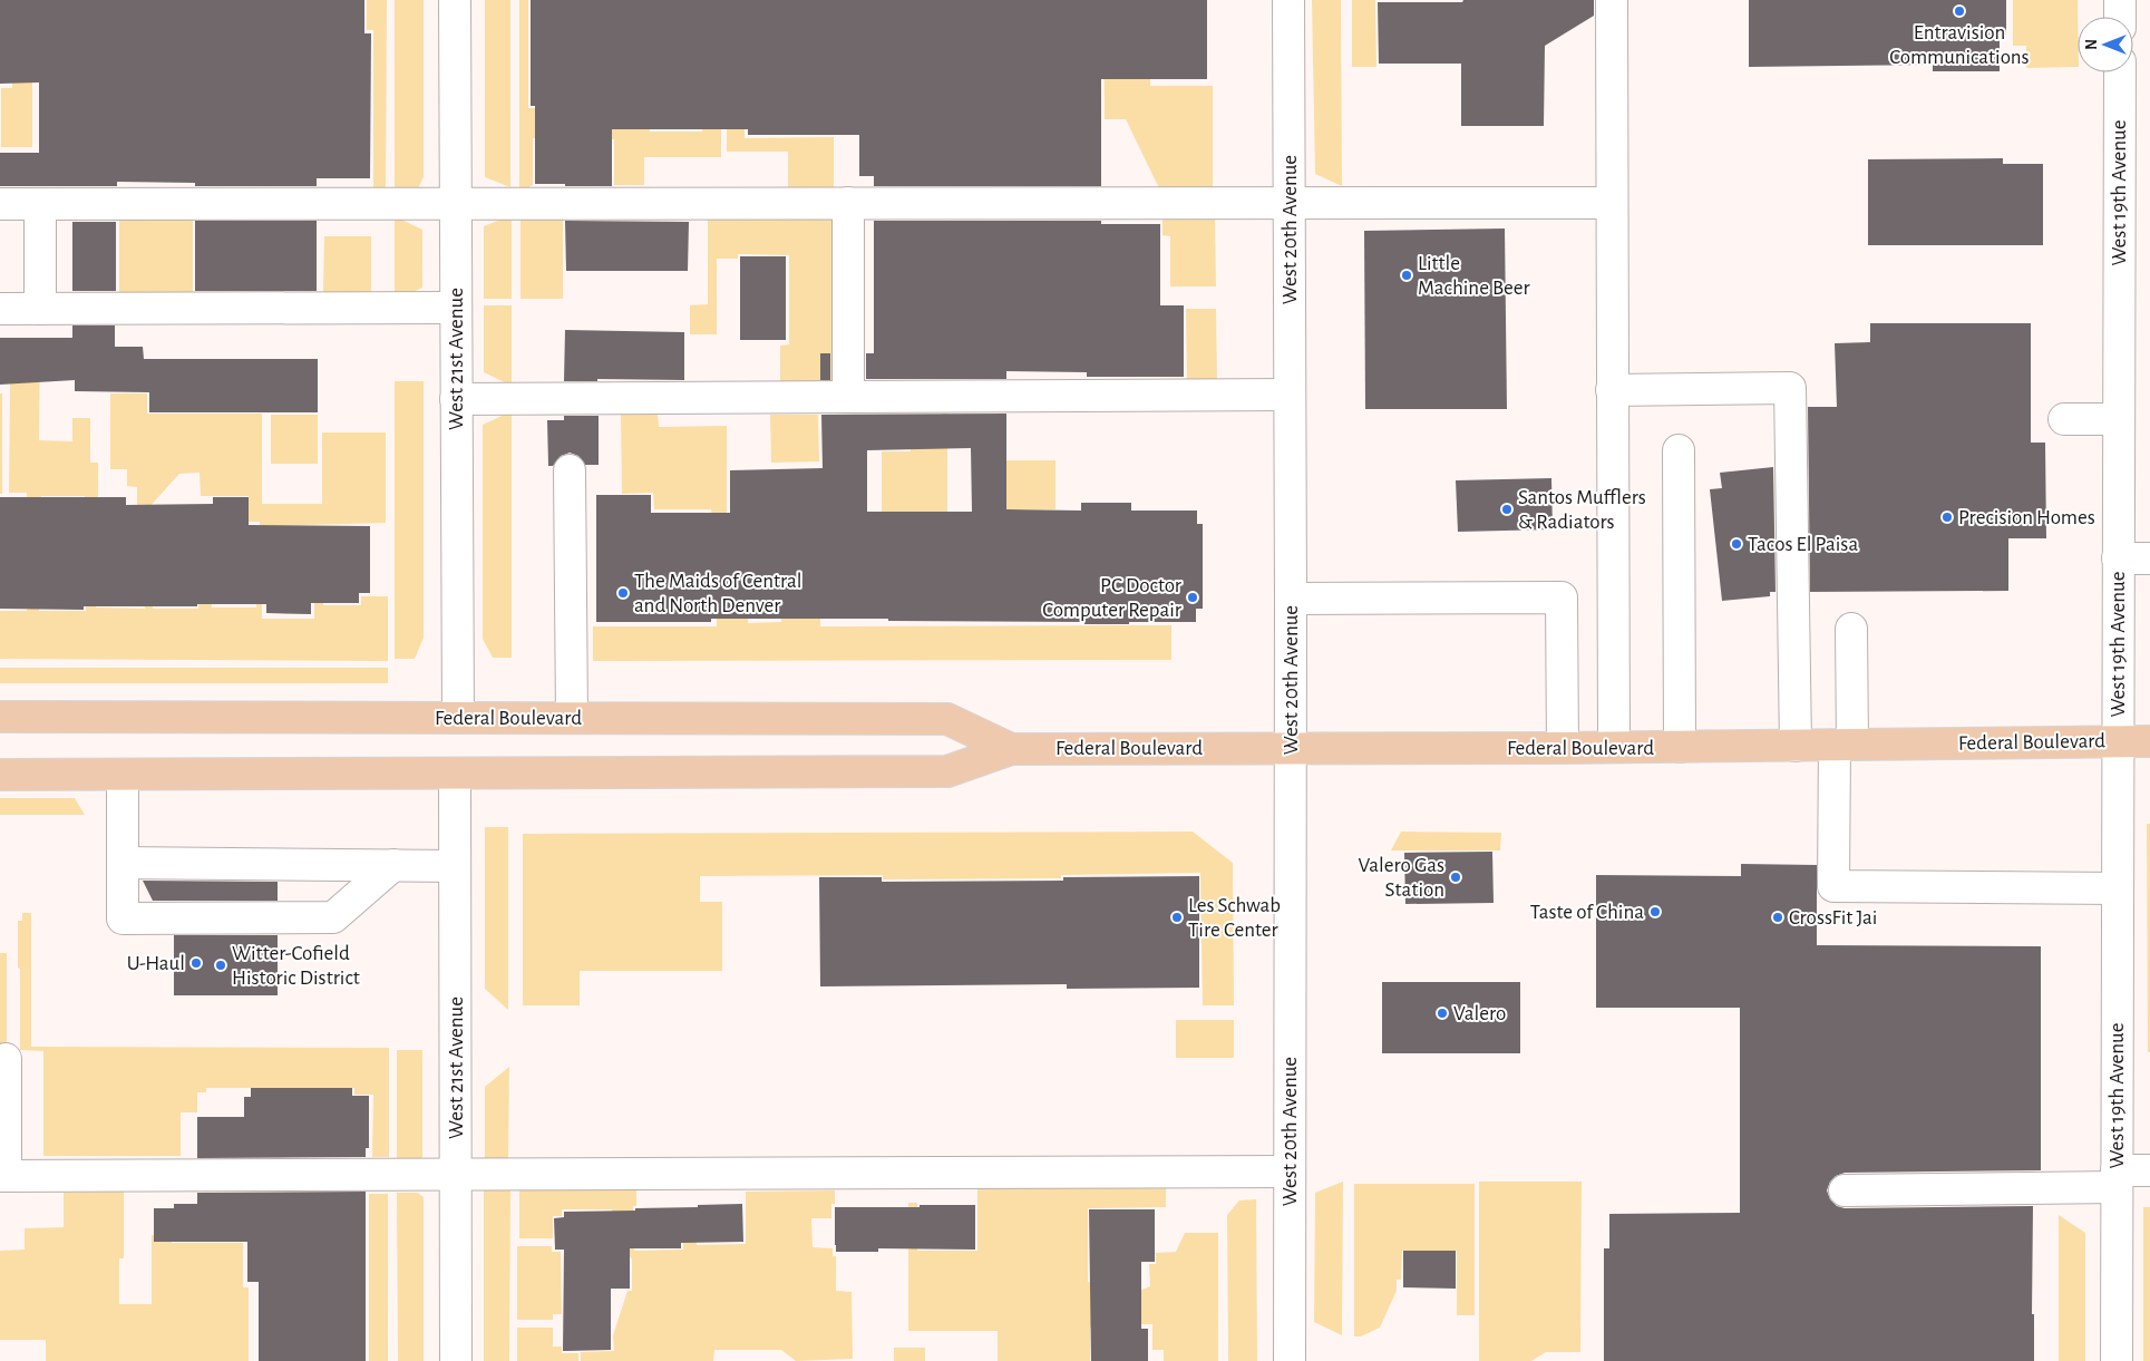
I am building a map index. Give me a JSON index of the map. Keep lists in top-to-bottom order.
{
  "streets": {
    "main road": ["Federal Boulevard"],
    "street": ["West 19th Avenue", "West 20th Avenue", "West 21st Avenue"]
  },
  "crossings": [
    ["West 19th Avenue", "Federal Boulevard"],
    ["West 20th Avenue", "Federal Boulevard"],
    ["West 21st Avenue", "Federal Boulevard"]
  ],
  "places": [
    "Entravision Communications",
    "Little Machine Beer",
    "Santos Mufflers & Radiators",
    "Precision Homes",
    "Tacos El Paisa",
    "The Maids of Central and North Denver",
    "PC Doctor Computer Repair",
    "Valero Gas Station",
    "Taste of China",
    "Les Schwab Tire Center",
    "CrossFit Jai",
    "U-Haul",
    "Witter-Cofield Historic District",
    "Valero"
  ],
  "north": "left"
}
